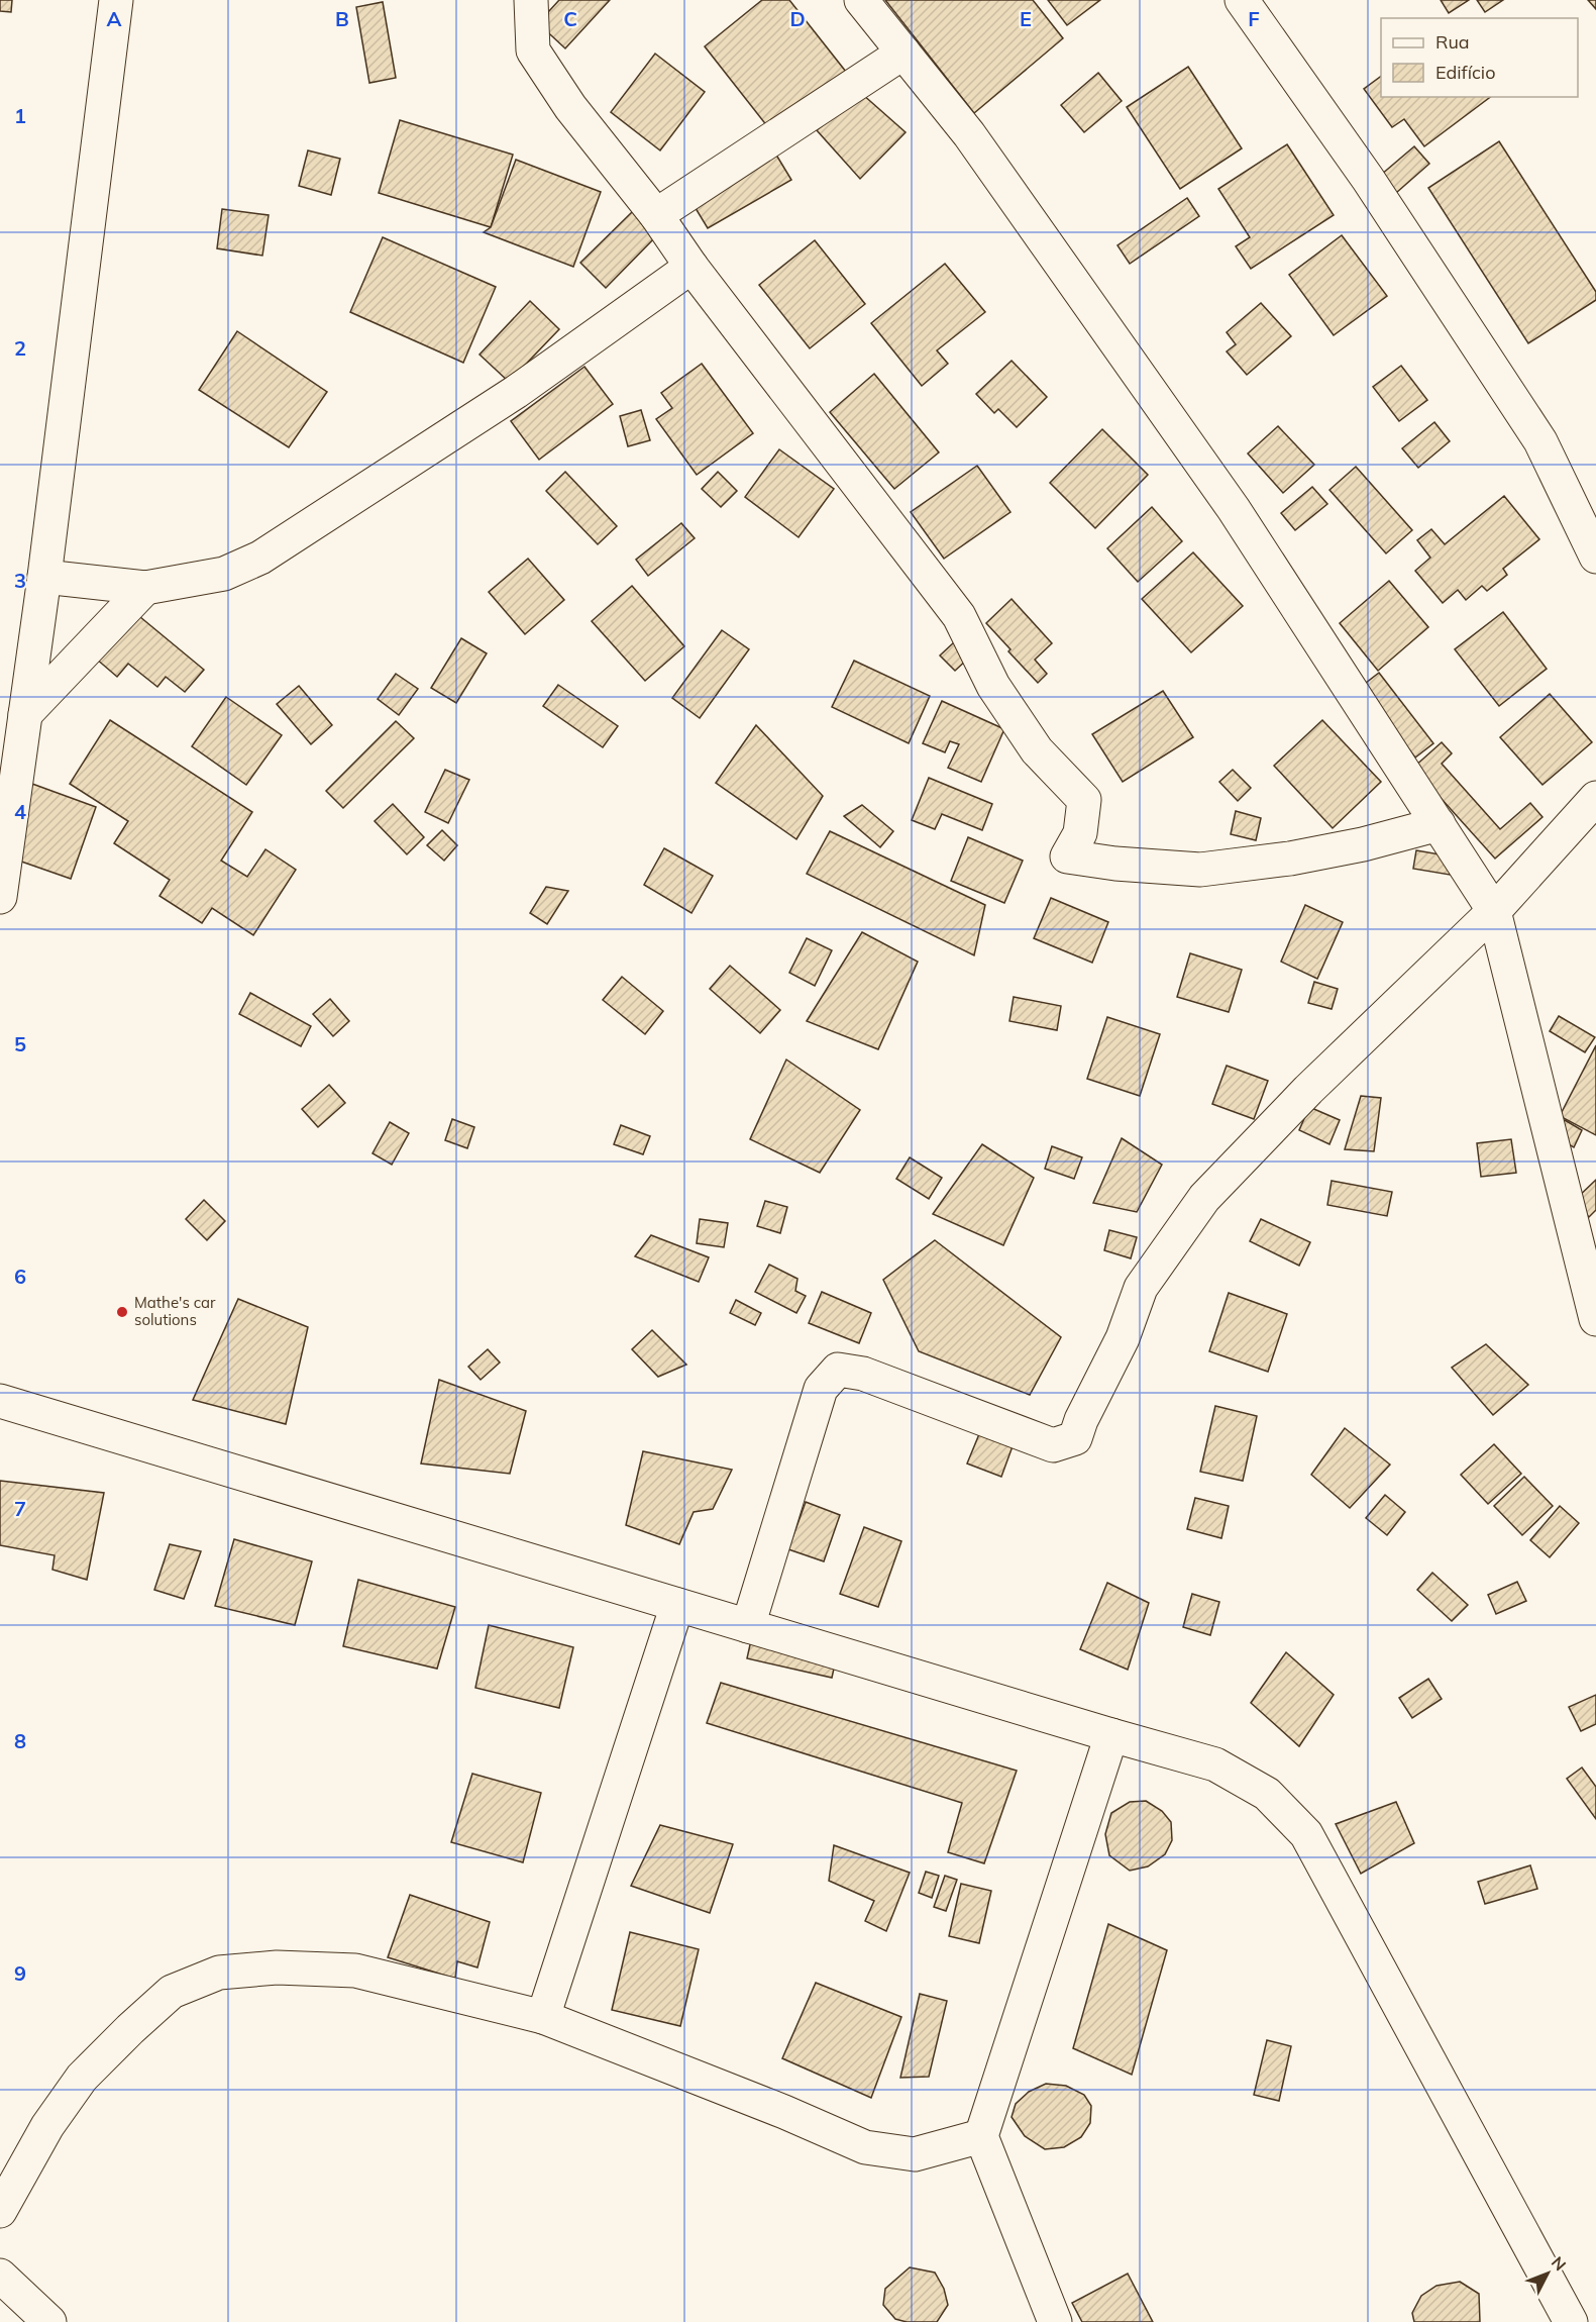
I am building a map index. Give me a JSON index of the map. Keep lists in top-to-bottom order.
{
  "places": ["Mathe's car solutions"],
  "legend": ["Rua", "Edifício"],
  "north": "top right",
  "grid": {
    "columns": [
      "A",
      "B",
      "C",
      "D",
      "E",
      "F"
    ],
    "rows": [
      "1",
      "2",
      "3",
      "4",
      "5",
      "6",
      "7",
      "8",
      "9"
    ]
  }
}
